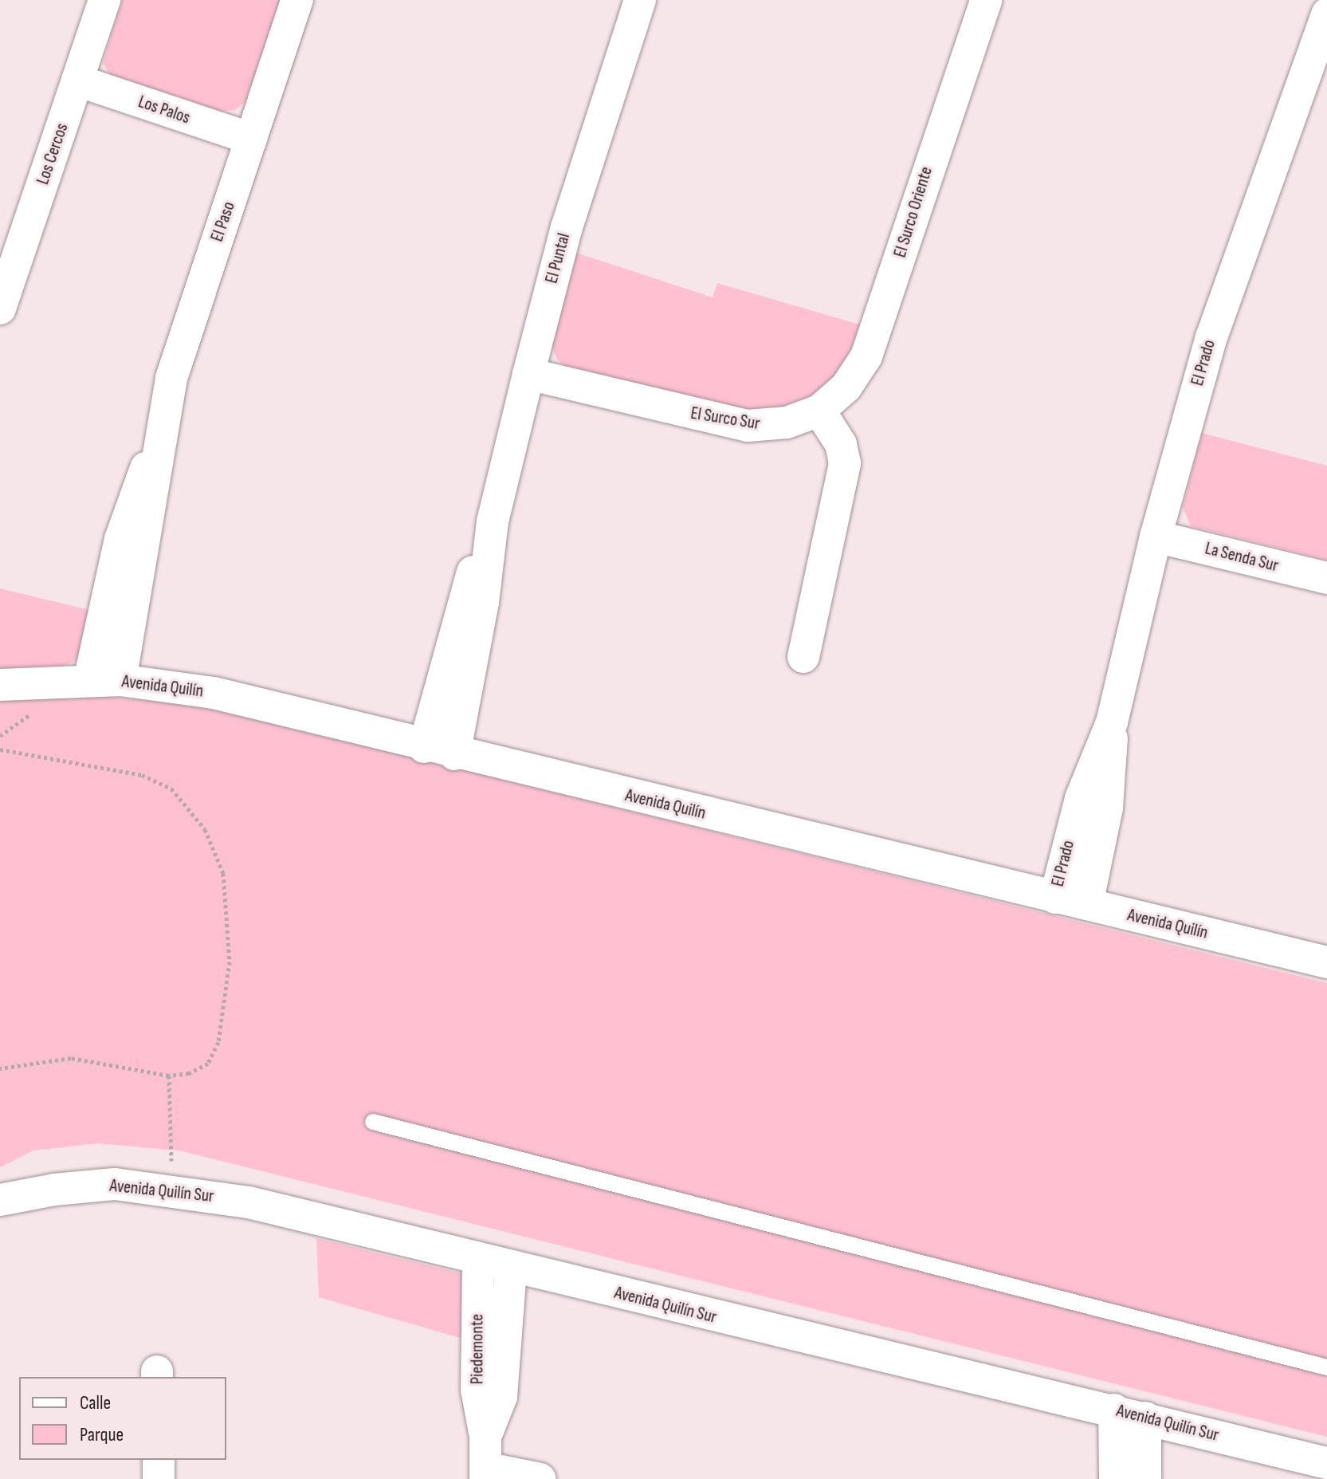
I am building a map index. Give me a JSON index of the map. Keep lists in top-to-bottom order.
{
  "streets": {
    "street": [
      "Los Palos",
      "Los Cercos",
      "El Surco Oriente",
      "El Paso",
      "El Puntal",
      "El Prado",
      "El Surco Sur",
      "La Senda Sur",
      "Avenida Quilín",
      "Avenida Quilín Sur",
      "Piedemonte"
    ]
  },
  "crossings": [
    ["Los Palos", "Los Cercos"],
    ["Los Palos", "El Paso"],
    ["El Surco Oriente", "El Surco Sur"],
    ["El Paso", "Avenida Quilín"],
    ["El Puntal", "El Surco Sur"],
    ["El Puntal", "Avenida Quilín"],
    ["El Prado", "La Senda Sur"],
    ["El Prado", "Avenida Quilín"],
    ["Avenida Quilín Sur", "Piedemonte"]
  ],
  "legend": ["Calle", "Parque"]
}
